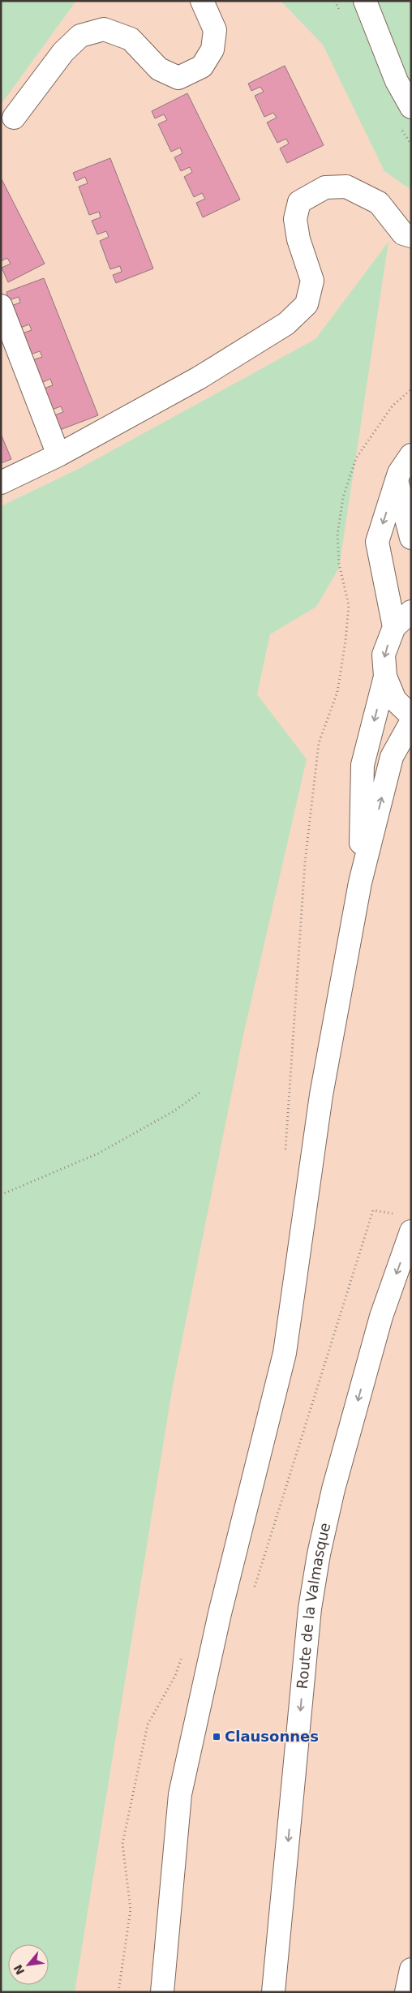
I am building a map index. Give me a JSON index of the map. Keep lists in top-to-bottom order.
{
  "streets": {
    "street": ["Route de la Valmasque"]
  },
  "places": {
    "transit": ["Clausonnes"]
  },
  "north": "bottom left"
}
